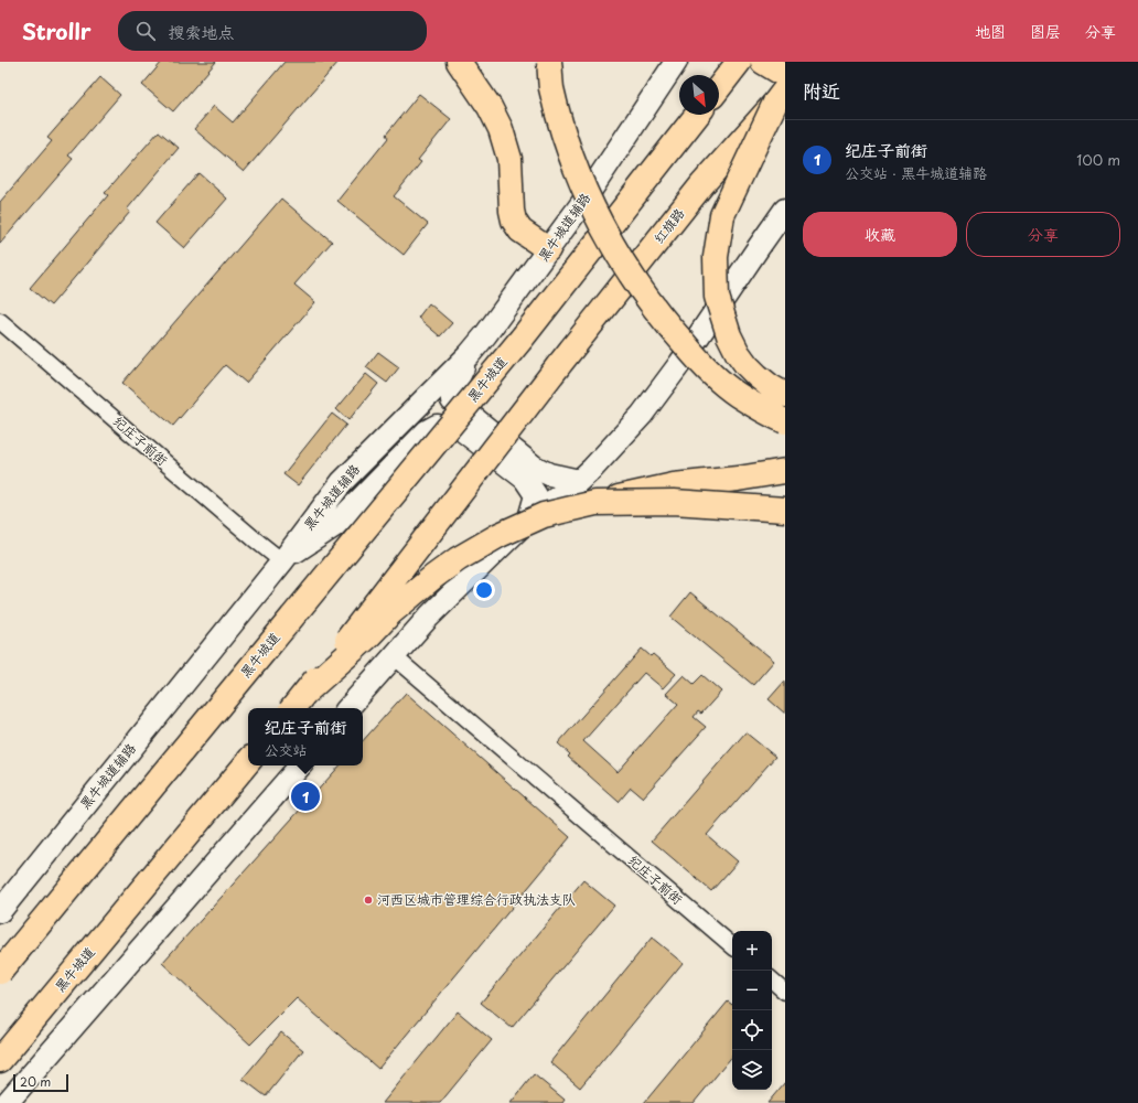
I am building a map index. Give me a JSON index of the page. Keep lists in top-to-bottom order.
{
  "streets": {
    "main road": ["红旗路", "黑牛城道辅路", "黑牛城道"],
    "street": ["纪庄子前街"]
  },
  "crossings": [
    ["黑牛城道辅路", "纪庄子前街"]
  ],
  "places": ["河西区城市管理综合行政执法支队"],
  "scale_bar": "20 m",
  "north": "bottom right",
  "page": {
    "header": "Strollr",
    "search": "搜索地点",
    "nav": ["地图", "图层", "分享"],
    "heading": "附近",
    "list": [
      {
        "mark": "1",
        "name": "纪庄子前街",
        "note": "公交站 · 黑牛城道辅路",
        "value": "100 m"
      }
    ],
    "buttons": ["收藏", "分享"],
    "popup": ["纪庄子前街", "公交站"],
    "pins": "1",
    "map_buttons": ["+", "−"],
    "scale": "20 m"
  }
}
